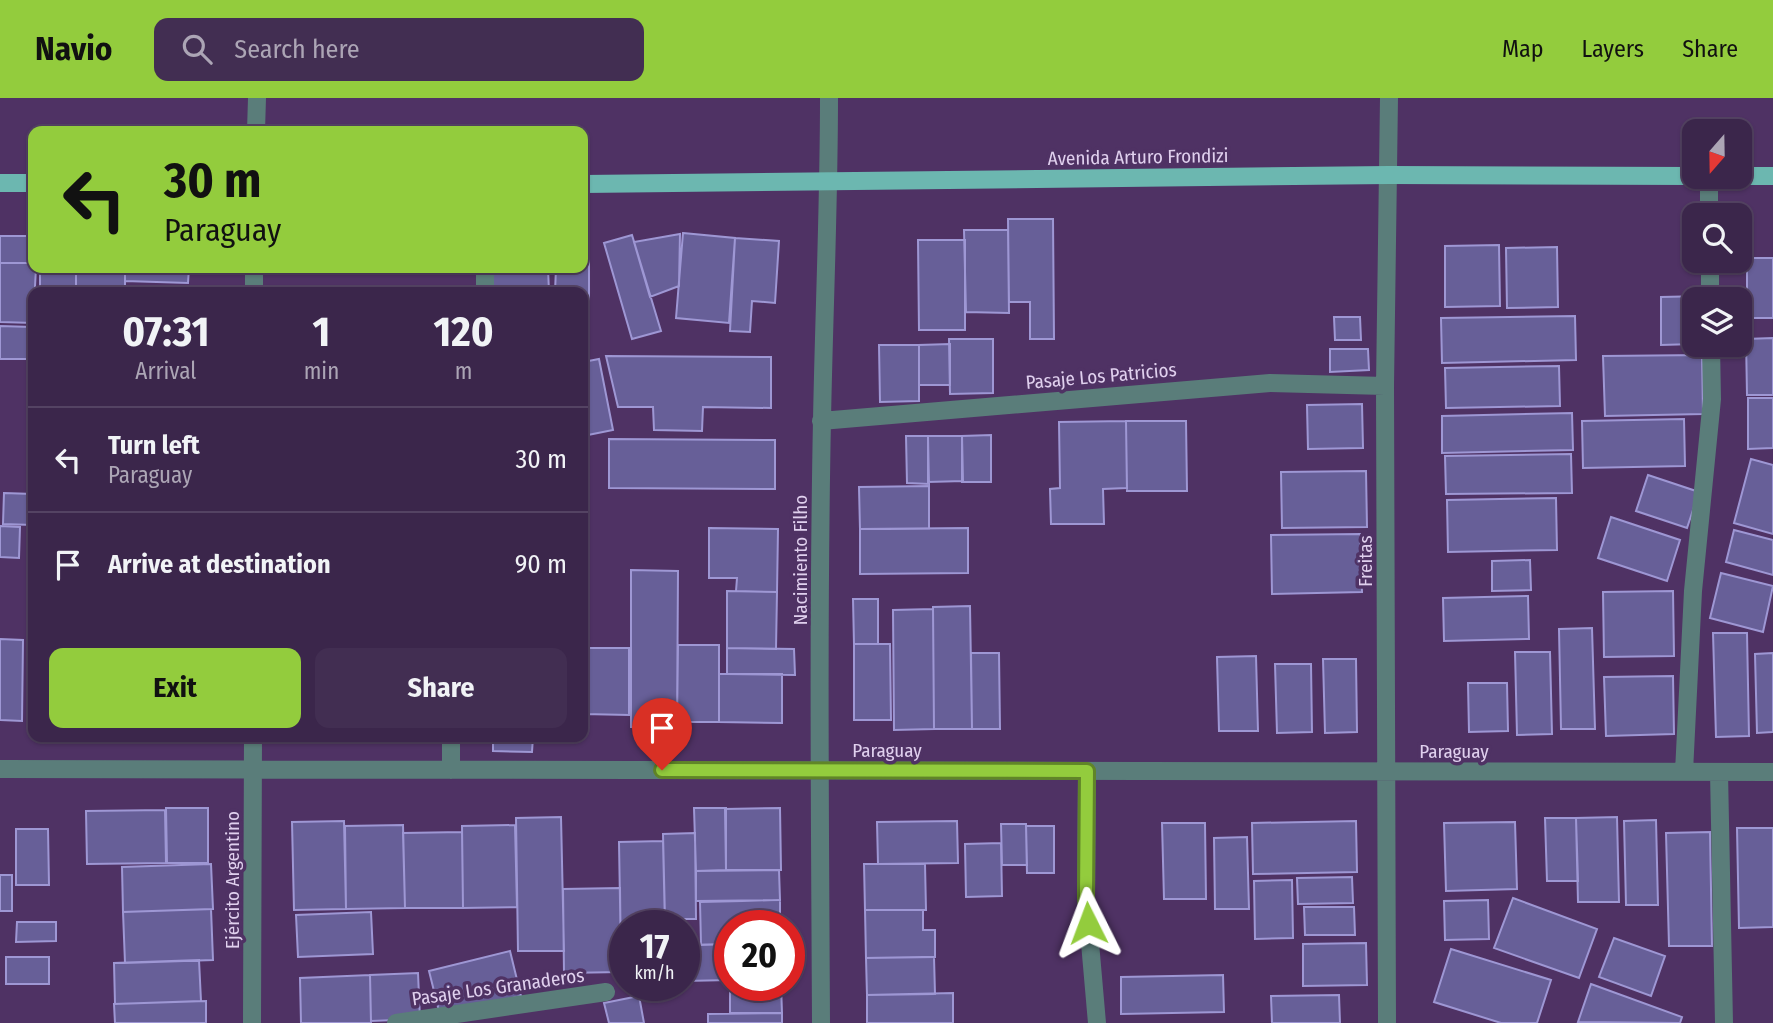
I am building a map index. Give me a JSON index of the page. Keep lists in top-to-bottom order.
{
  "streets": {
    "main road": ["Avenida Arturo Frondizi"],
    "street": [
      "Pasaje Los Patricios",
      "Nacimiento Filho",
      "Freitas",
      "Paraguay",
      "Ejército Argentino",
      "Pasaje Los Granaderos"
    ]
  },
  "crossings": [
    ["Avenida Arturo Frondizi", "Nacimiento Filho"],
    ["Avenida Arturo Frondizi", "Freitas"],
    ["Pasaje Los Patricios", "Nacimiento Filho"],
    ["Pasaje Los Patricios", "Freitas"],
    ["Nacimiento Filho", "Paraguay"],
    ["Freitas", "Paraguay"],
    ["Paraguay", "Ejército Argentino"]
  ],
  "north": "bottom",
  "page": {
    "header": "Navio",
    "search": "Search here",
    "nav": ["Map", "Layers", "Share"],
    "turn": ["30 m", "Paraguay"],
    "eta": [
      "07:31",
      "Arrival",
      "1",
      "min",
      "120",
      "m"
    ],
    "list": [
      {
        "name": "Turn left",
        "note": "Paraguay",
        "value": "30 m"
      },
      {
        "name": "Arrive at destination",
        "value": "90 m"
      }
    ],
    "buttons": ["Exit", "Share"],
    "speed": "17 km/h",
    "limit": "20"
  }
}
